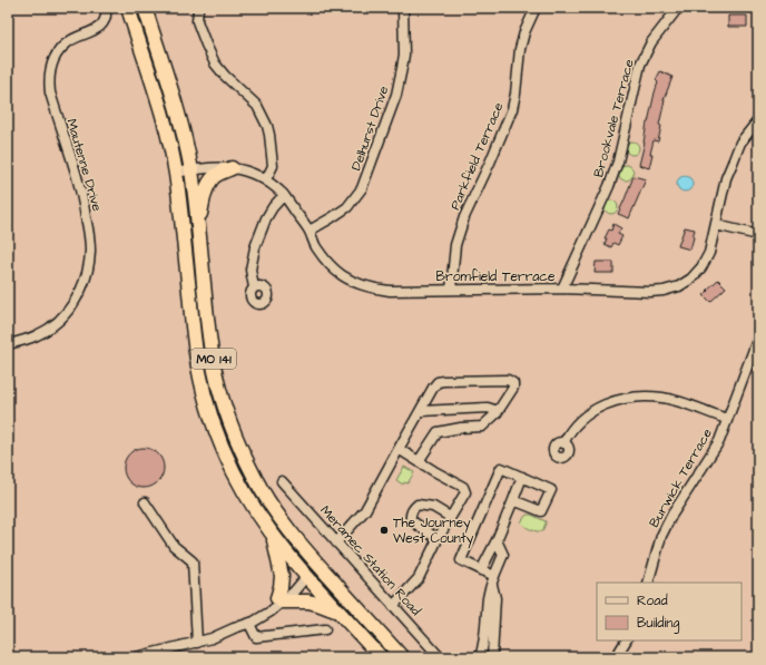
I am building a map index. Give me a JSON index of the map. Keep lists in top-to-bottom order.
{
  "streets": {
    "highway": ["MO 141"],
    "street": [
      "Brookvale Terrace",
      "Delhurst Drive",
      "Parkfield Terrace",
      "Mautenne Drive",
      "Bromfield Terrace",
      "Burwick Terrace",
      "Meramec Station Road"
    ]
  },
  "crossings": [
    ["Brookvale Terrace", "Bromfield Terrace"],
    ["Delhurst Drive", "Bromfield Terrace"],
    ["Parkfield Terrace", "Bromfield Terrace"],
    ["Bromfield Terrace", "MO 141"]
  ],
  "places": ["The Journey West County"],
  "legend": ["Road", "Building"]
}
